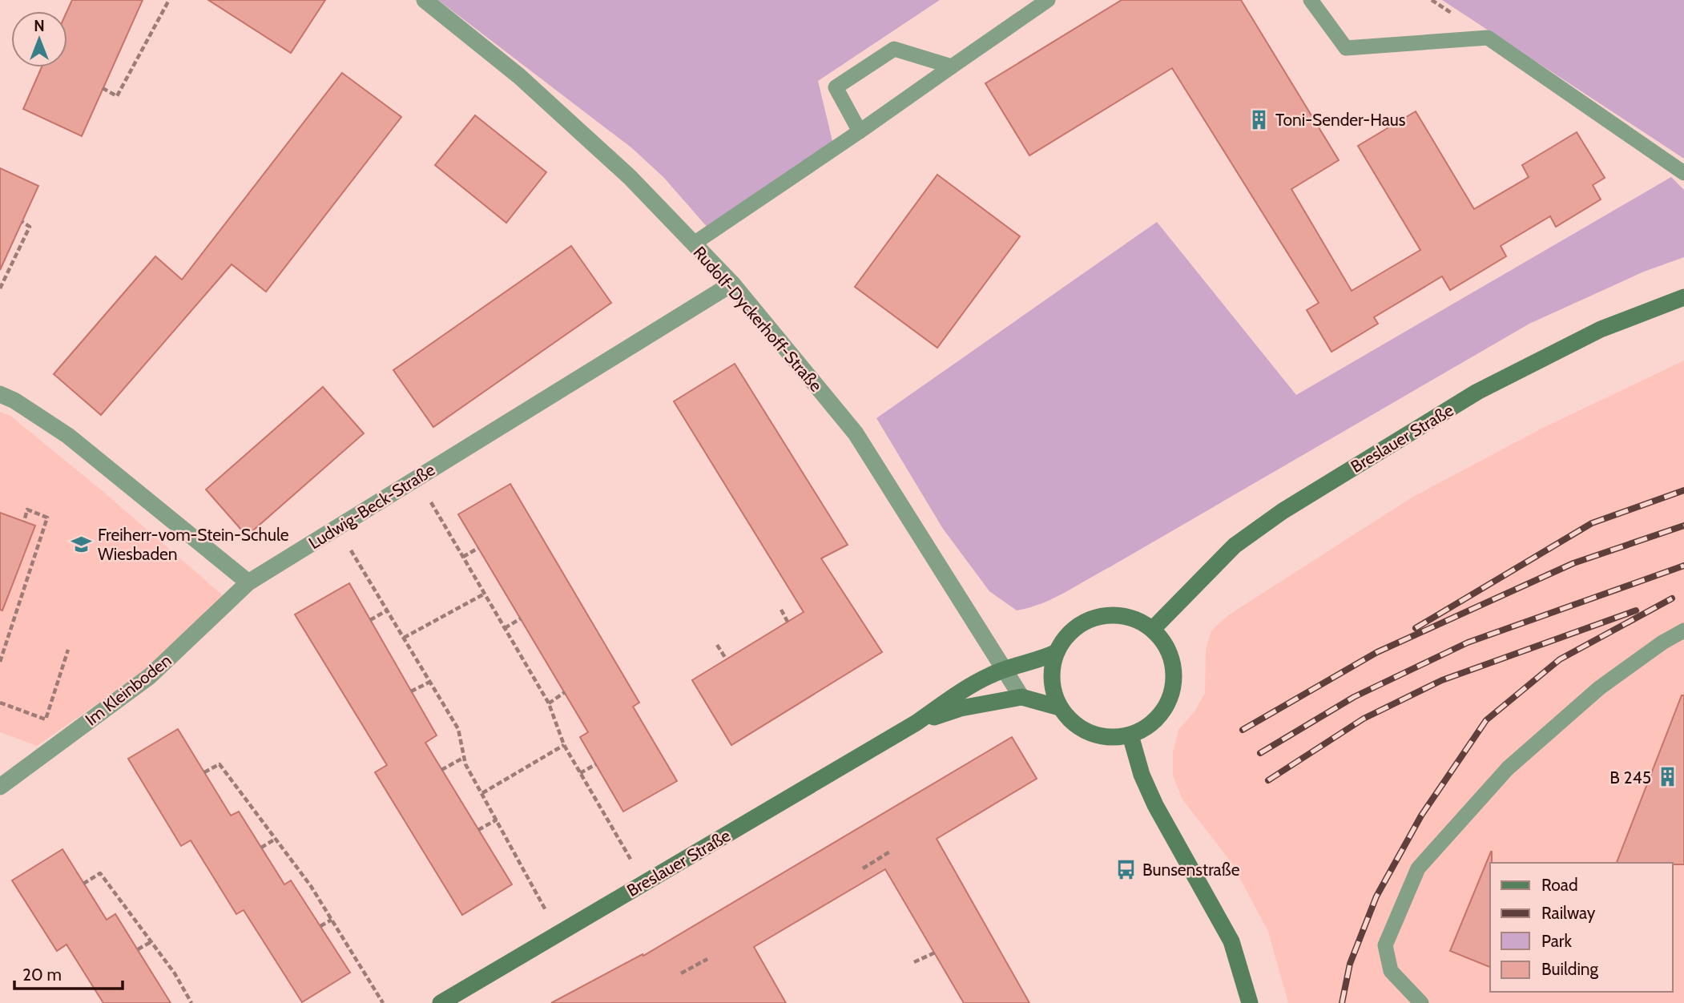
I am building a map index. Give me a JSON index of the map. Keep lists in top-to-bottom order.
{
  "streets": {
    "street": [
      "Rudolf-Dyckerhoff-Straße",
      "Breslauer Straße",
      "Ludwig-Beck-Straße",
      "Im Kleinboden"
    ]
  },
  "crossings": [
    ["Rudolf-Dyckerhoff-Straße", "Breslauer Straße"],
    ["Rudolf-Dyckerhoff-Straße", "Ludwig-Beck-Straße"],
    ["Ludwig-Beck-Straße", "Im Kleinboden"]
  ],
  "places": {
    "building": ["Toni-Sender-Haus", "B 245"],
    "school or university": ["Freiherr-vom-Stein-Schule Wiesbaden"],
    "bus stop": ["Bunsenstraße"]
  },
  "legend": [
    "Road",
    "Railway",
    "Park",
    "Building"
  ],
  "scale_bar": "20 m",
  "north": "top"
}
